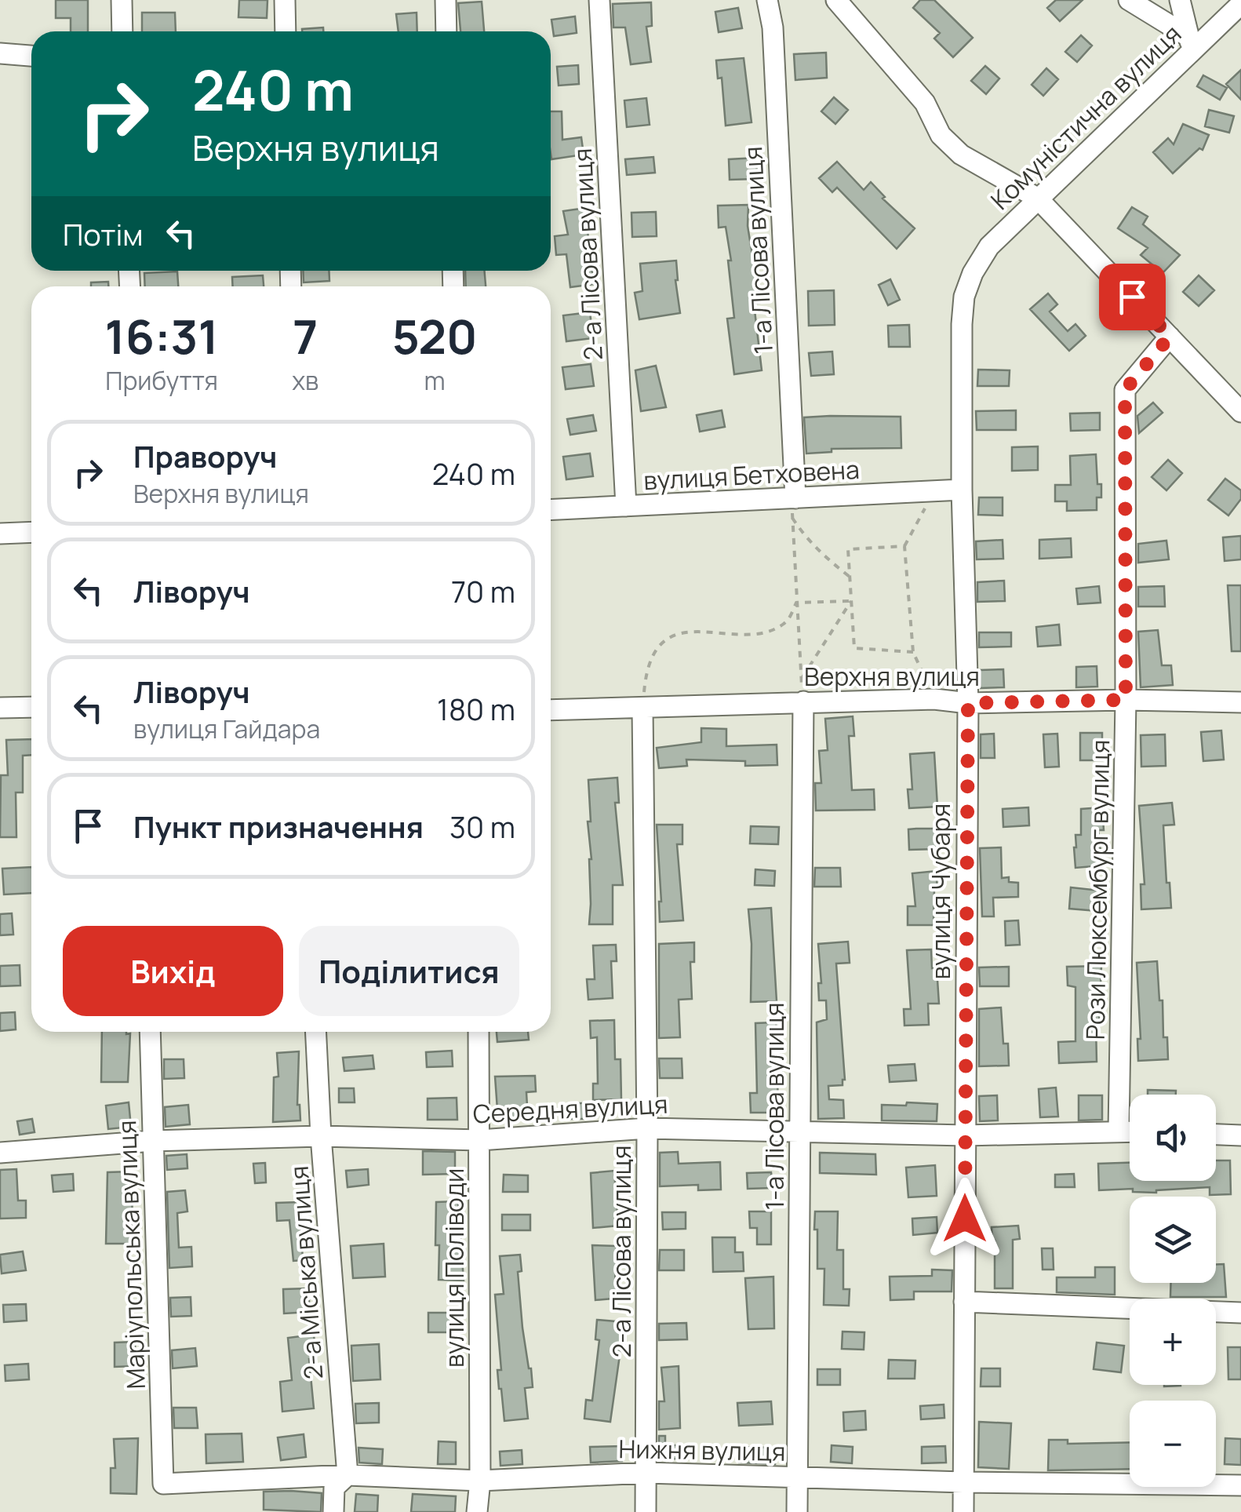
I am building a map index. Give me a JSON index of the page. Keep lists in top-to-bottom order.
{
  "streets": {
    "street": [
      "Комуністична вулиця",
      "1-а Лісова вулиця",
      "2-а Лісова вулиця",
      "вулиця Бетховена",
      "Верхня вулиця",
      "Рози Люксембург вулиця",
      "вулиця Чубаря",
      "Середня вулиця",
      "Маріупольська вулиця",
      "вулиця Поліводи",
      "2-а Міська вулиця",
      "Нижня вулиця"
    ]
  },
  "crossings": [
    ["Комуністична вулиця", "вулиця Чубаря"],
    ["1-а Лісова вулиця", "вулиця Бетховена"],
    ["1-а Лісова вулиця", "Верхня вулиця"],
    ["1-а Лісова вулиця", "Середня вулиця"],
    ["1-а Лісова вулиця", "Нижня вулиця"],
    ["2-а Лісова вулиця", "вулиця Бетховена"],
    ["2-а Лісова вулиця", "Верхня вулиця"],
    ["2-а Лісова вулиця", "Середня вулиця"],
    ["2-а Лісова вулиця", "Нижня вулиця"],
    ["вулиця Бетховена", "вулиця Чубаря"],
    ["Верхня вулиця", "Рози Люксембург вулиця"],
    ["Верхня вулиця", "вулиця Чубаря"],
    ["Рози Люксембург вулиця", "Середня вулиця"],
    ["вулиця Чубаря", "Середня вулиця"],
    ["вулиця Чубаря", "Нижня вулиця"],
    ["Середня вулиця", "Маріупольська вулиця"],
    ["Середня вулиця", "вулиця Поліводи"],
    ["Середня вулиця", "2-а Міська вулиця"],
    ["Маріупольська вулиця", "Нижня вулиця"],
    ["вулиця Поліводи", "Нижня вулиця"],
    ["2-а Міська вулиця", "Нижня вулиця"]
  ],
  "page": {
    "turn": ["240 m", "Верхня вулиця"],
    "then": "Потім",
    "eta": [
      "16:31",
      "Прибуття",
      "7",
      "хв",
      "520",
      "m"
    ],
    "list": [
      {
        "name": "Праворуч",
        "note": "Верхня вулиця",
        "value": "240 m"
      },
      {
        "name": "Ліворуч",
        "value": "70 m"
      },
      {
        "name": "Ліворуч",
        "note": "вулиця Гайдара",
        "value": "180 m"
      },
      {
        "name": "Пункт призначення",
        "value": "30 m"
      }
    ],
    "buttons": ["Вихід", "Поділитися"],
    "map_buttons": ["+", "−"]
  }
}
